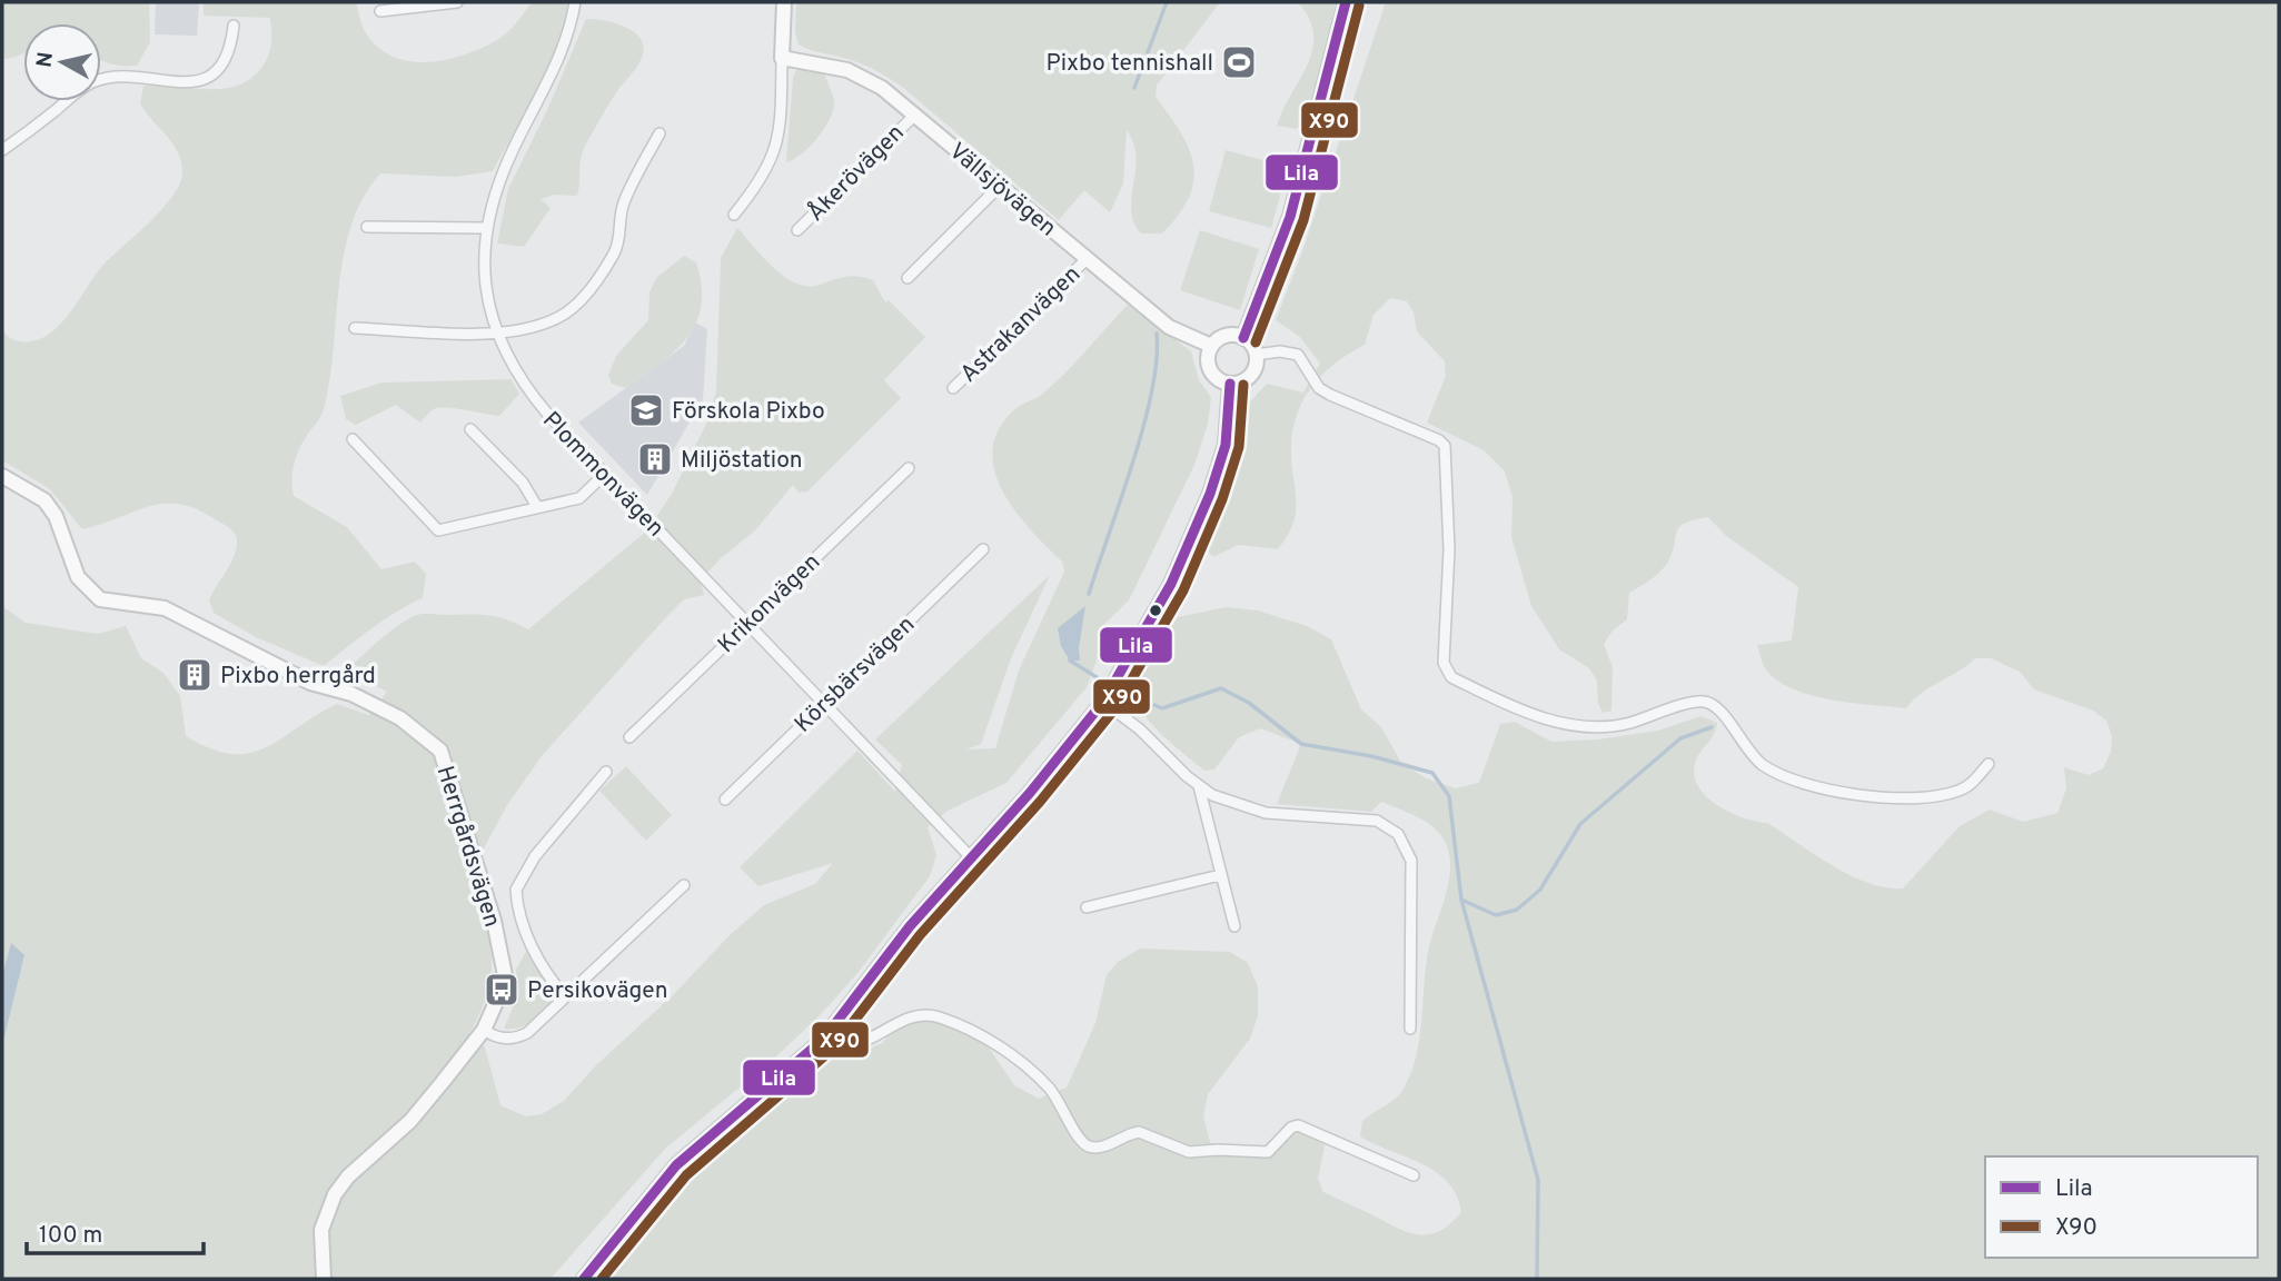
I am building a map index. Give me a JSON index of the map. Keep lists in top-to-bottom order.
{
  "streets": {
    "street": [
      "Åkerövägen",
      "Vällsjövägen",
      "Astrakanvägen",
      "Plommonvägen",
      "Krikonvägen",
      "Körsbärsvägen",
      "Herrgårdsvägen"
    ]
  },
  "crossings": [
    ["Åkerövägen", "Vällsjövägen"],
    ["Vällsjövägen", "Astrakanvägen"],
    ["Plommonvägen", "Krikonvägen"],
    ["Plommonvägen", "Körsbärsvägen"]
  ],
  "places": {
    "sports": ["Pixbo tennishall"],
    "school or university": ["Förskola Pixbo"],
    "building": ["Miljöstation", "Pixbo herrgård"],
    "bus stop": ["Persikovägen"]
  },
  "lines": ["transit line Lila", "transit line X90"],
  "legend": ["Lila", "X90"],
  "scale_bar": "100 m",
  "north": "left"
}
